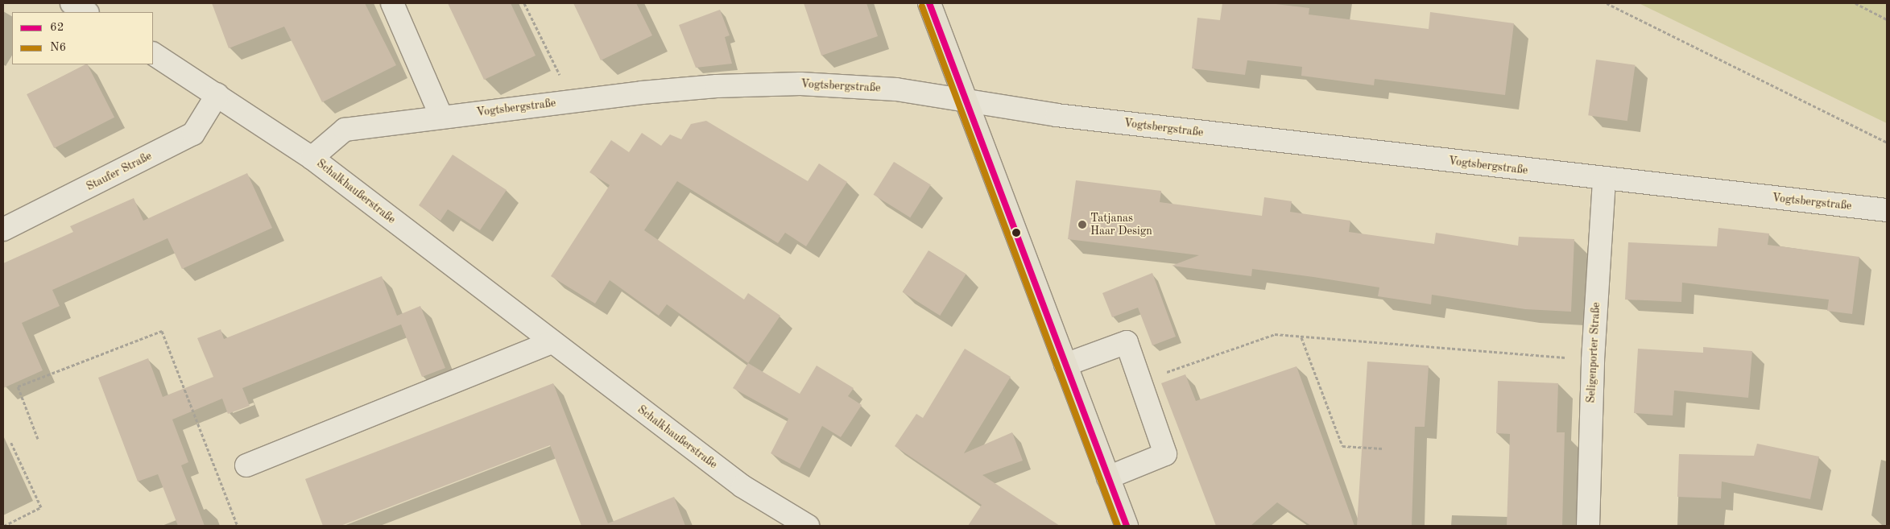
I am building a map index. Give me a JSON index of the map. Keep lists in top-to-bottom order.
{
  "streets": {
    "street": [
      "Vogtsbergstraße",
      "Staufer Straße",
      "Schalkhaußerstraße",
      "Seligenporter Straße"
    ]
  },
  "crossings": [
    ["Vogtsbergstraße", "Schalkhaußerstraße"],
    ["Vogtsbergstraße", "Seligenporter Straße"],
    ["Staufer Straße", "Schalkhaußerstraße"]
  ],
  "places": ["Tatjanas Haar Design"],
  "lines": ["transit line 62", "transit line N6"],
  "legend": ["62", "N6"]
}
